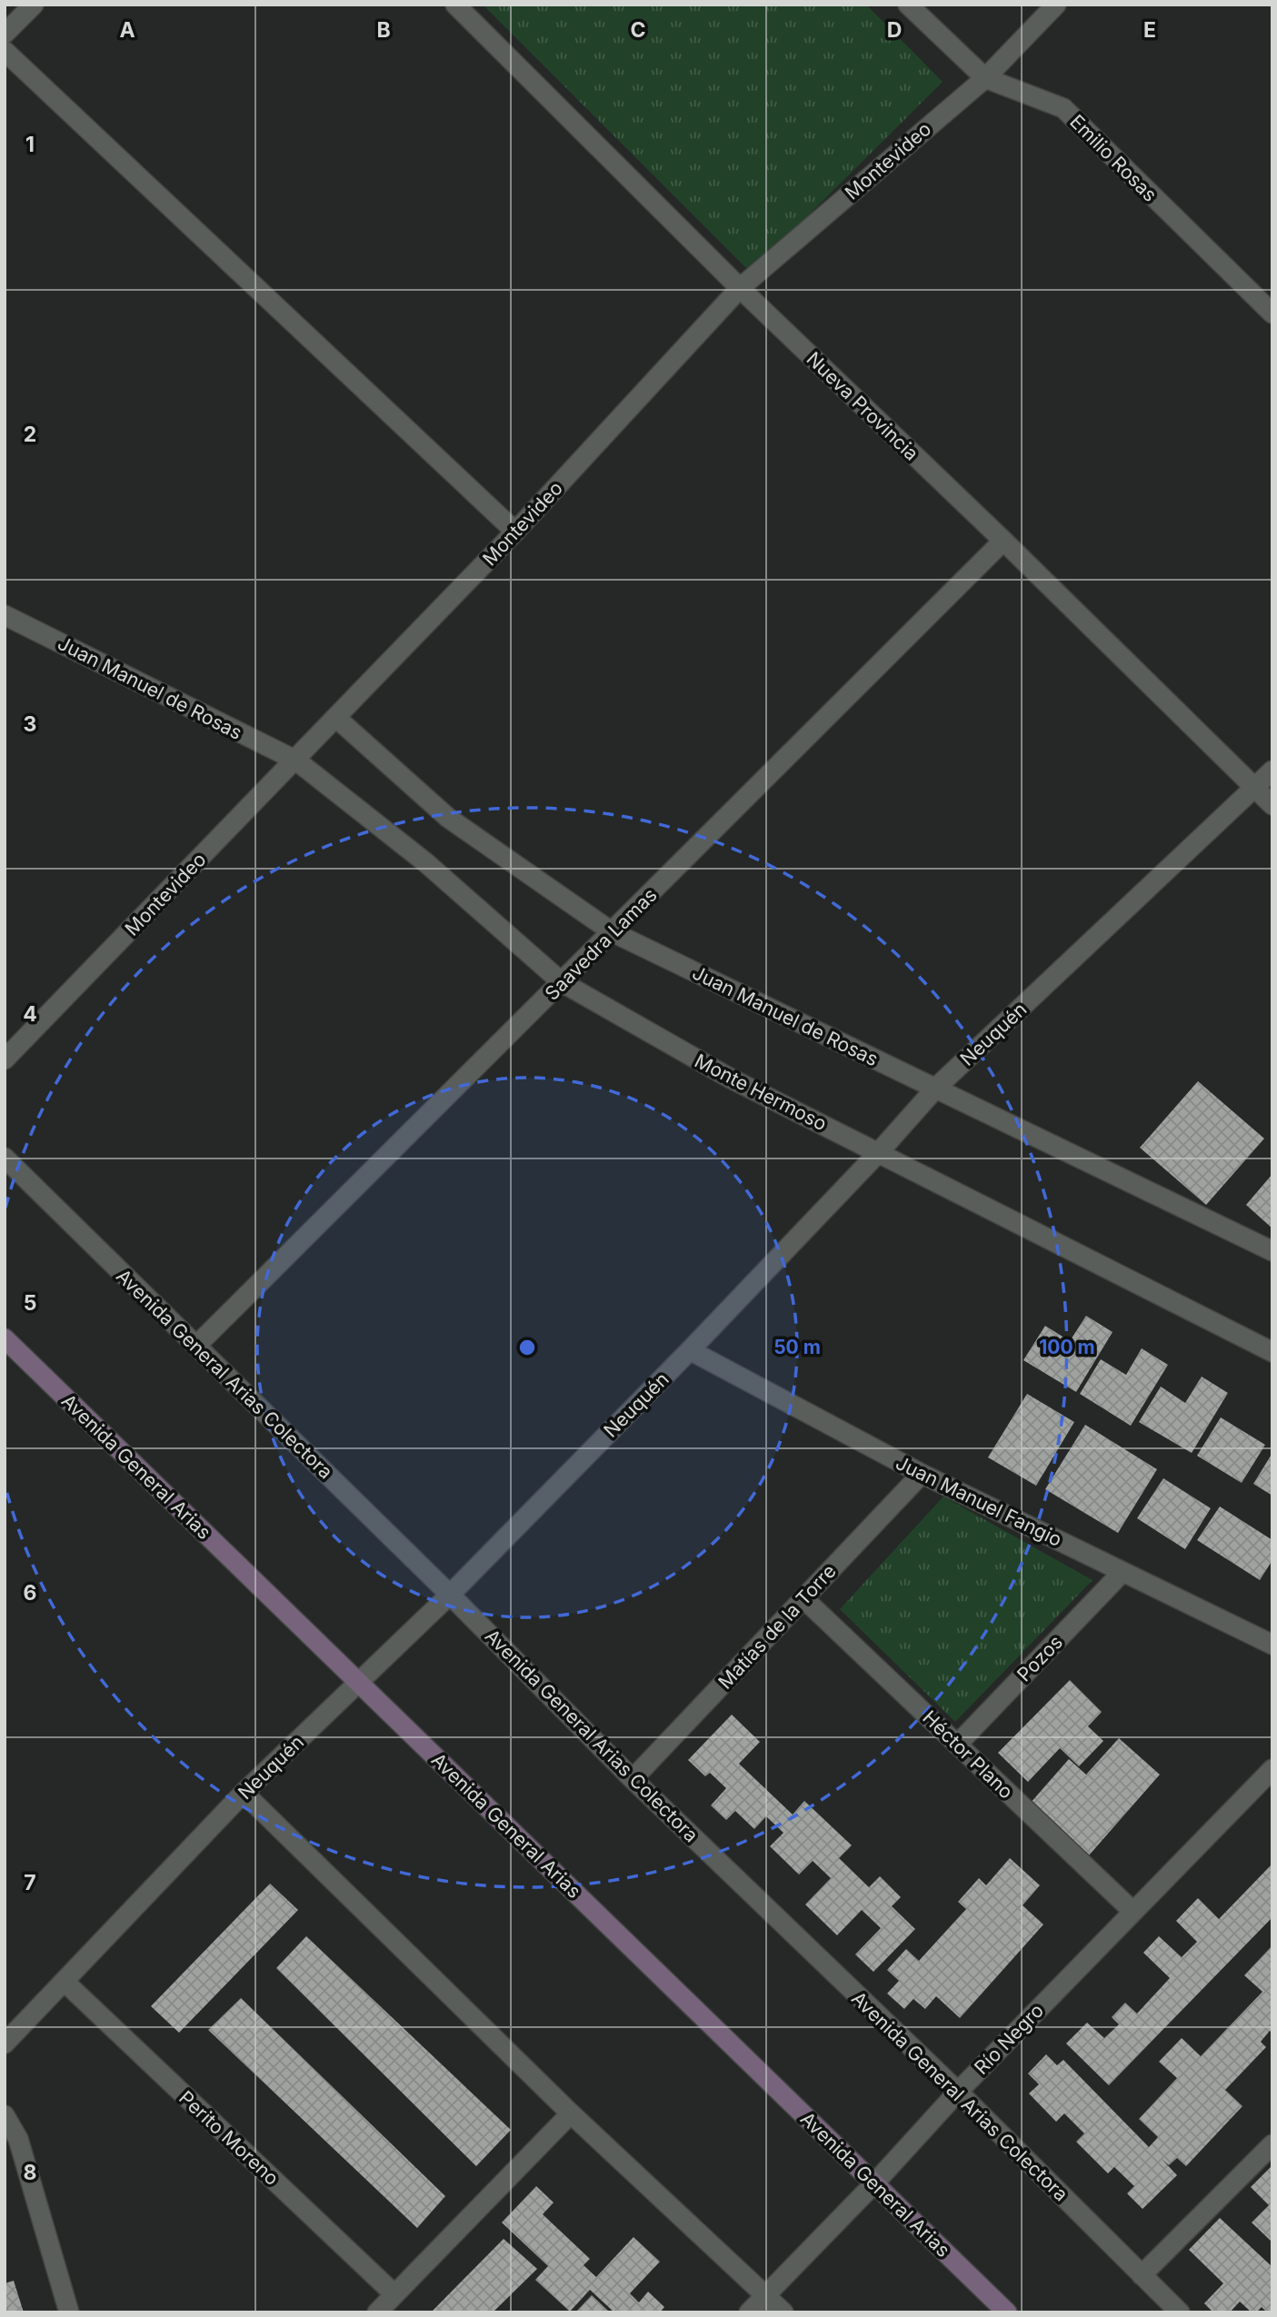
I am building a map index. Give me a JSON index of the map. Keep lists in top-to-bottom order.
{
  "streets": {
    "main road": ["Avenida General Arias"],
    "street": [
      "Emilio Rosas",
      "Montevideo",
      "Nueva Provincia",
      "Juan Manuel de Rosas",
      "Saavedra Lamas",
      "Neuquén",
      "Monte Hermoso",
      "Avenida General Arias Colectora",
      "Juan Manuel Fangio",
      "Matías de la Torre",
      "Pozos",
      "Héctor Plano",
      "Río Negro",
      "Perito Moreno"
    ]
  },
  "crossings": [
    ["Emilio Rosas", "Montevideo"],
    ["Montevideo", "Nueva Provincia"],
    ["Montevideo", "Juan Manuel de Rosas"],
    ["Montevideo", "Monte Hermoso"],
    ["Nueva Provincia", "Saavedra Lamas"],
    ["Nueva Provincia", "Neuquén"],
    ["Juan Manuel de Rosas", "Saavedra Lamas"],
    ["Juan Manuel de Rosas", "Neuquén"],
    ["Juan Manuel de Rosas", "Monte Hermoso"],
    ["Saavedra Lamas", "Monte Hermoso"],
    ["Saavedra Lamas", "Avenida General Arias Colectora"],
    ["Neuquén", "Monte Hermoso"],
    ["Neuquén", "Avenida General Arias Colectora"],
    ["Neuquén", "Avenida General Arias"],
    ["Neuquén", "Juan Manuel Fangio"],
    ["Neuquén", "Perito Moreno"],
    ["Avenida General Arias Colectora", "Matías de la Torre"],
    ["Avenida General Arias Colectora", "Río Negro"],
    ["Avenida General Arias", "Río Negro"],
    ["Juan Manuel Fangio", "Matías de la Torre"],
    ["Juan Manuel Fangio", "Pozos"],
    ["Matías de la Torre", "Héctor Plano"],
    ["Pozos", "Héctor Plano"],
    ["Héctor Plano", "Río Negro"]
  ],
  "grid": {
    "columns": [
      "A",
      "B",
      "C",
      "D",
      "E"
    ],
    "rows": [
      "1",
      "2",
      "3",
      "4",
      "5",
      "6",
      "7",
      "8"
    ]
  },
  "rings": ["50 m", "100 m"]
}
